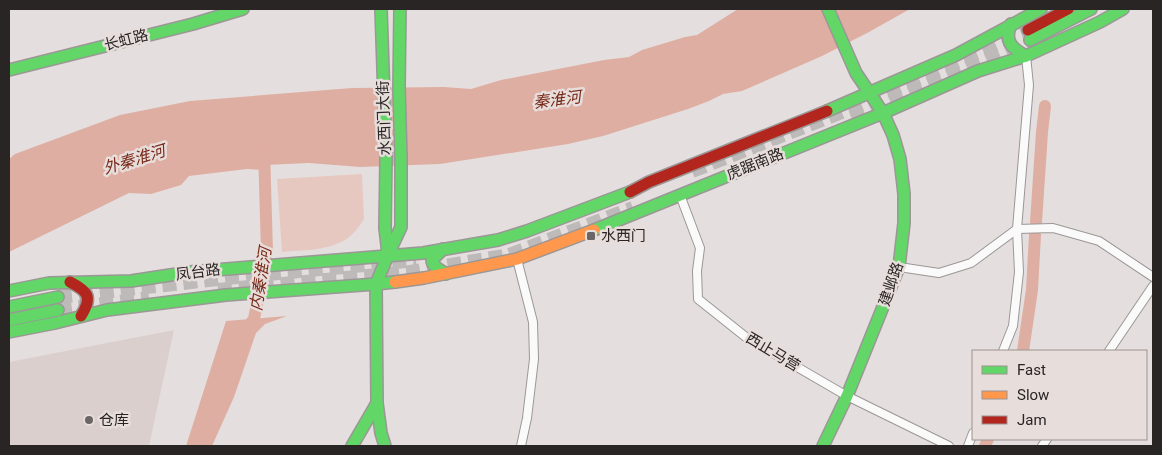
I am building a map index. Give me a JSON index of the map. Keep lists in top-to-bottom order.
{
  "streets": {
    "main road": [
      "长虹路",
      "水西门大街",
      "虎踞南路",
      "凤台路",
      "建邺路"
    ],
    "street": ["西止马营"]
  },
  "crossings": [
    ["水西门大街", "虎踞南路"],
    ["水西门大街", "凤台路"],
    ["虎踞南路", "凤台路"],
    ["虎踞南路", "建邺路"],
    ["虎踞南路", "西止马营"],
    ["建邺路", "西止马营"]
  ],
  "water": ["秦淮河", "外秦淮河", "内秦淮河"],
  "places": {
    "transit": ["水西门"],
    "other": ["仓库"]
  },
  "legend": ["Fast", "Slow", "Jam"]
}
